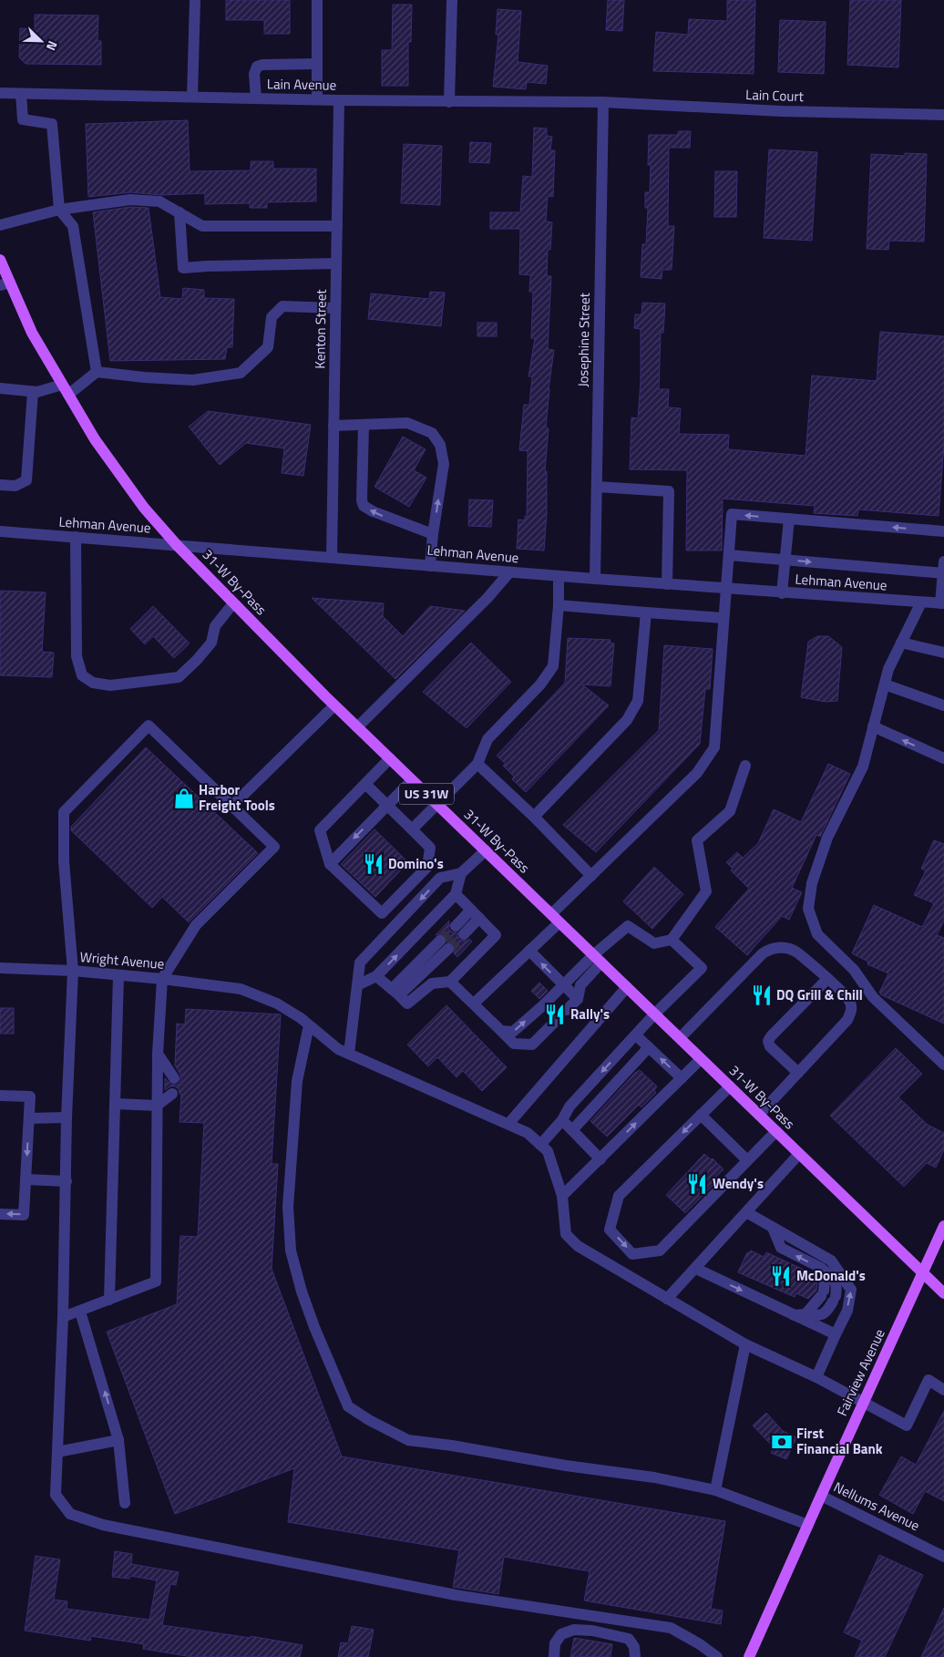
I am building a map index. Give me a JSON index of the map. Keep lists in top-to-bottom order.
{
  "streets": {
    "main road": ["31-W By-Pass", "US 31W", "Fairview Avenue"],
    "street": [
      "Lain Avenue",
      "Lain Court",
      "Kenton Street",
      "Josephine Street",
      "Lehman Avenue",
      "Wright Avenue",
      "Nellums Avenue"
    ]
  },
  "crossings": [
    ["Lain Avenue", "Lain Court"],
    ["Lain Avenue", "Kenton Street"],
    ["Lain Avenue", "Josephine Street"],
    ["Lain Court", "Josephine Street"],
    ["Kenton Street", "Lehman Avenue"],
    ["Josephine Street", "Lehman Avenue"],
    ["Lehman Avenue", "31-W By-Pass"],
    ["31-W By-Pass", "Fairview Avenue"],
    ["Wright Avenue", "Fairview Avenue"],
    ["Fairview Avenue", "Nellums Avenue"]
  ],
  "places": {
    "shop": ["Harbor Freight Tools"],
    "restaurant": [
      "Domino's",
      "DQ Grill & Chill",
      "Rally's",
      "Wendy's",
      "McDonald's"
    ],
    "bank": ["First Financial Bank"]
  },
  "north": "bottom right"
}
